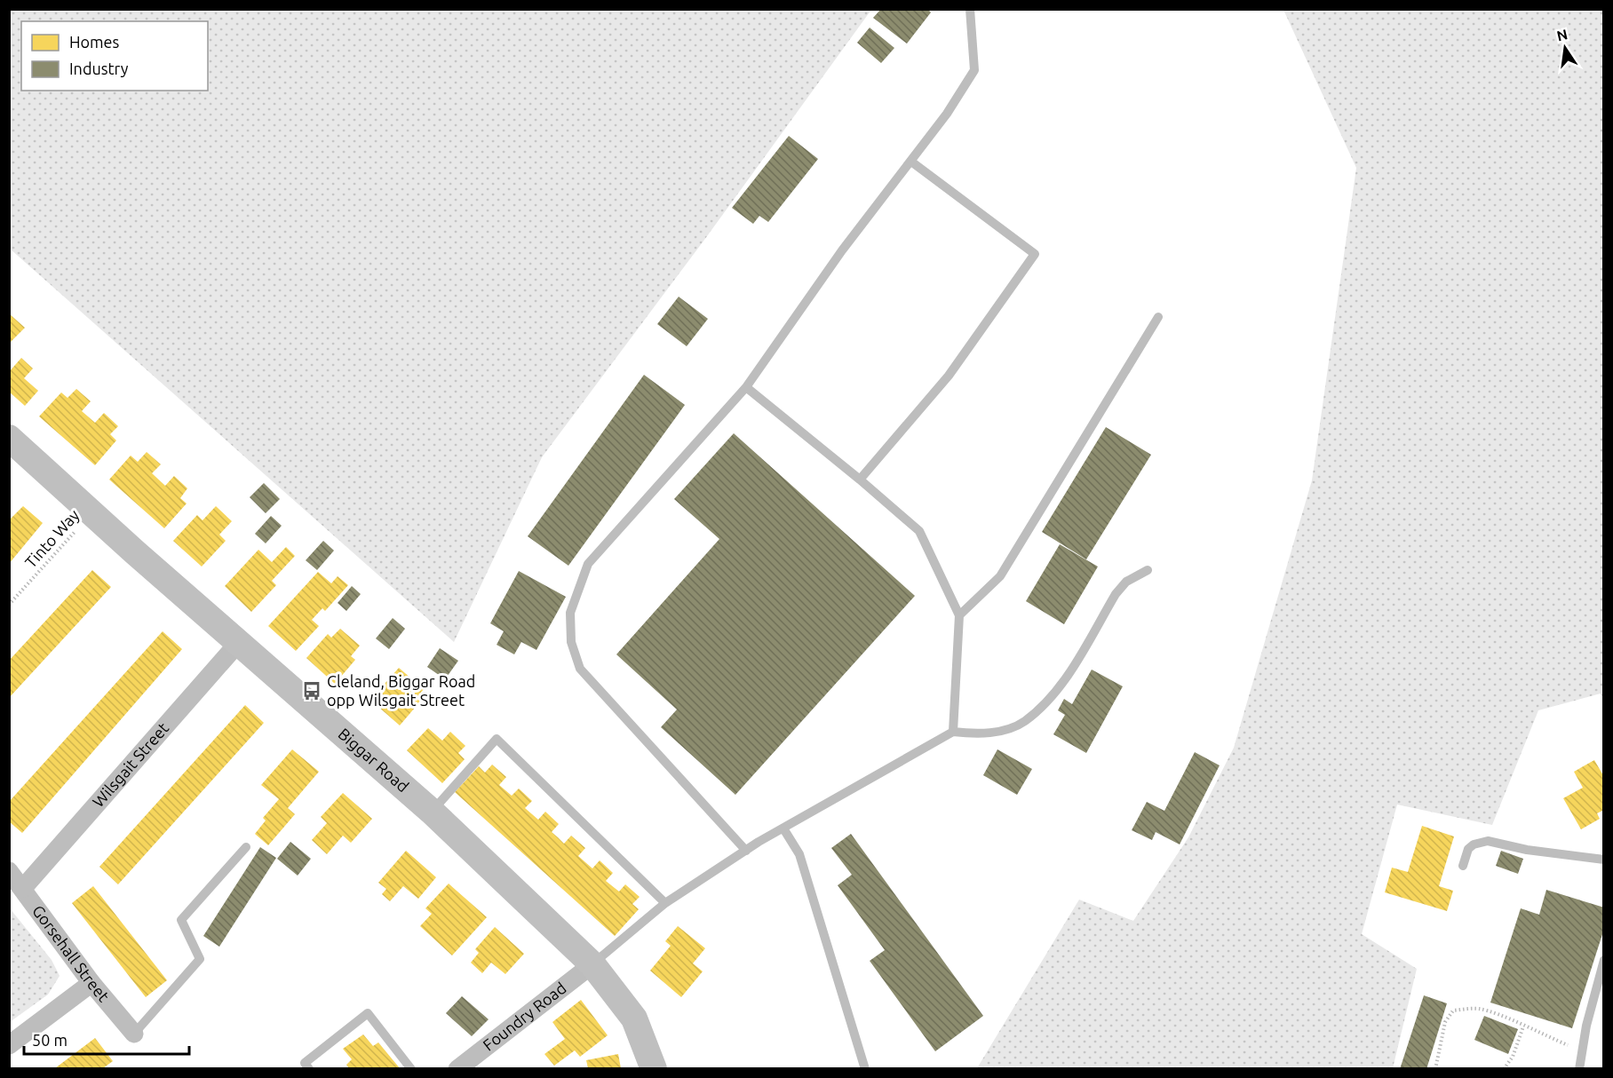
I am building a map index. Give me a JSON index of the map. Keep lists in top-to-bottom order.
{
  "streets": {
    "street": [
      "Biggar Road",
      "Wilsgait Street",
      "Gorsehall Street",
      "Foundry Road"
    ],
    "path": ["Tinto Way"]
  },
  "crossings": [
    ["Tinto Way", "Biggar Road"],
    ["Biggar Road", "Wilsgait Street"],
    ["Biggar Road", "Foundry Road"],
    ["Wilsgait Street", "Gorsehall Street"]
  ],
  "places": {
    "bus stop": ["Cleland, Biggar Road opp Wilsgait Street"]
  },
  "legend": ["Homes", "Industry"],
  "scale_bar": "50 m",
  "north": "top"
}
